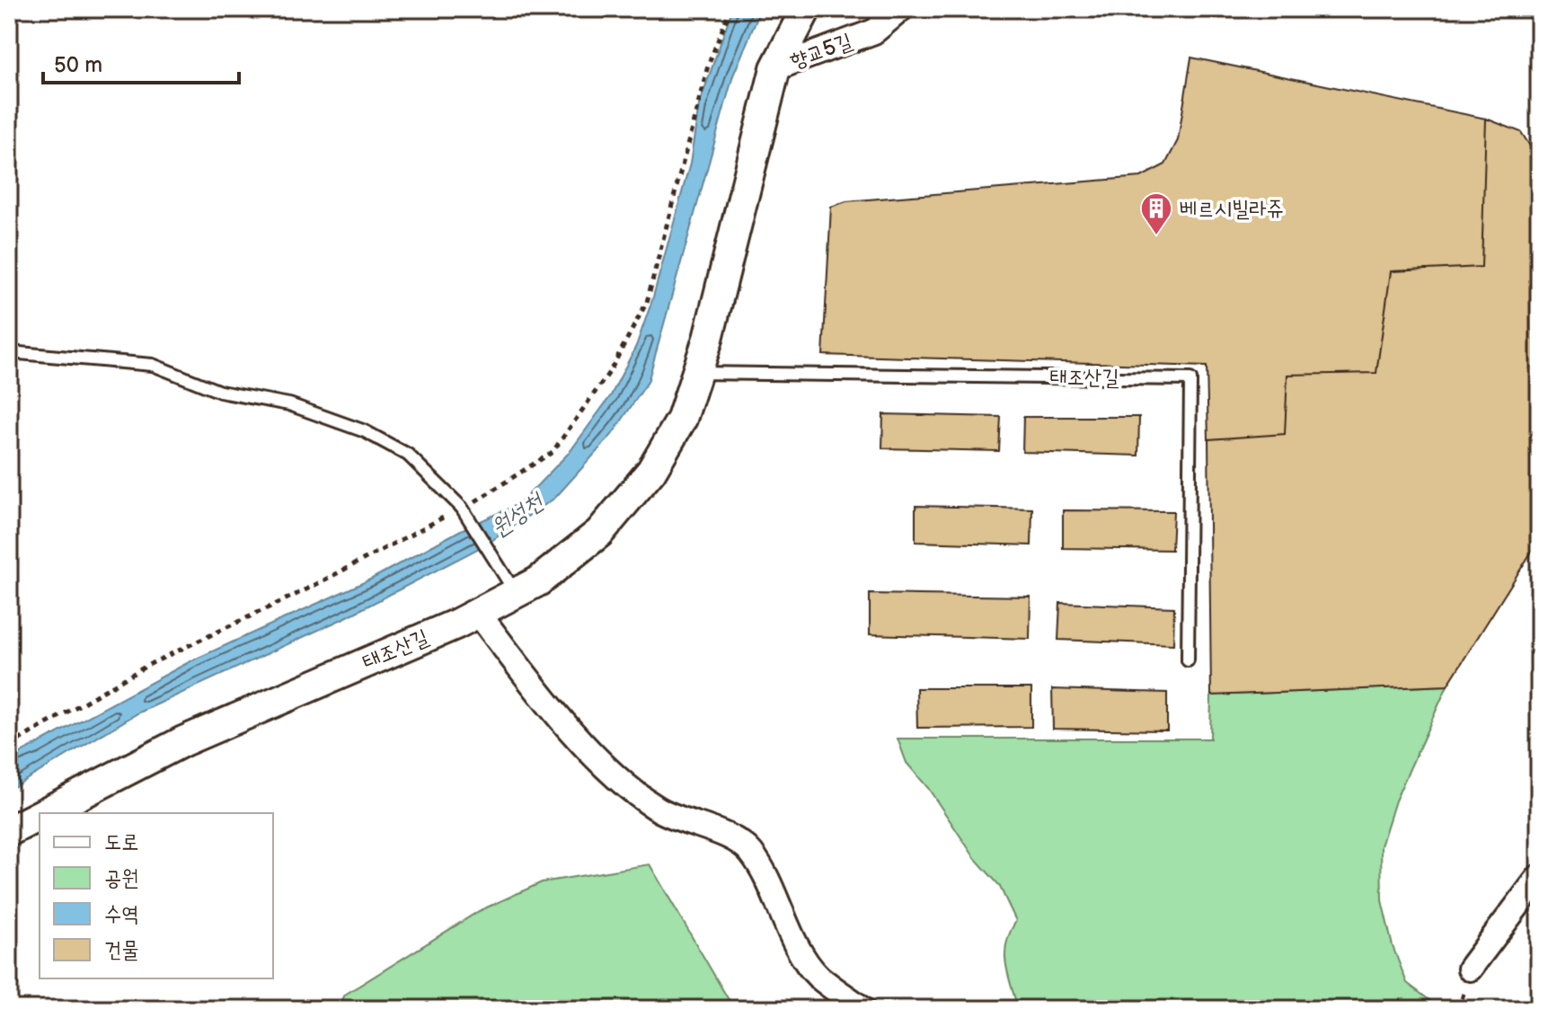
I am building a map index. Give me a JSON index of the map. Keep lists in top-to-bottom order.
{
  "streets": {
    "street": ["향교5길", "태조산길"]
  },
  "crossings": [
    ["향교5길", "태조산길"]
  ],
  "water": ["원성천"],
  "places": {
    "building": ["베르시빌라쥬"]
  },
  "legend": [
    "도로",
    "공원",
    "수역",
    "건물"
  ],
  "scale_bar": "50 m"
}
